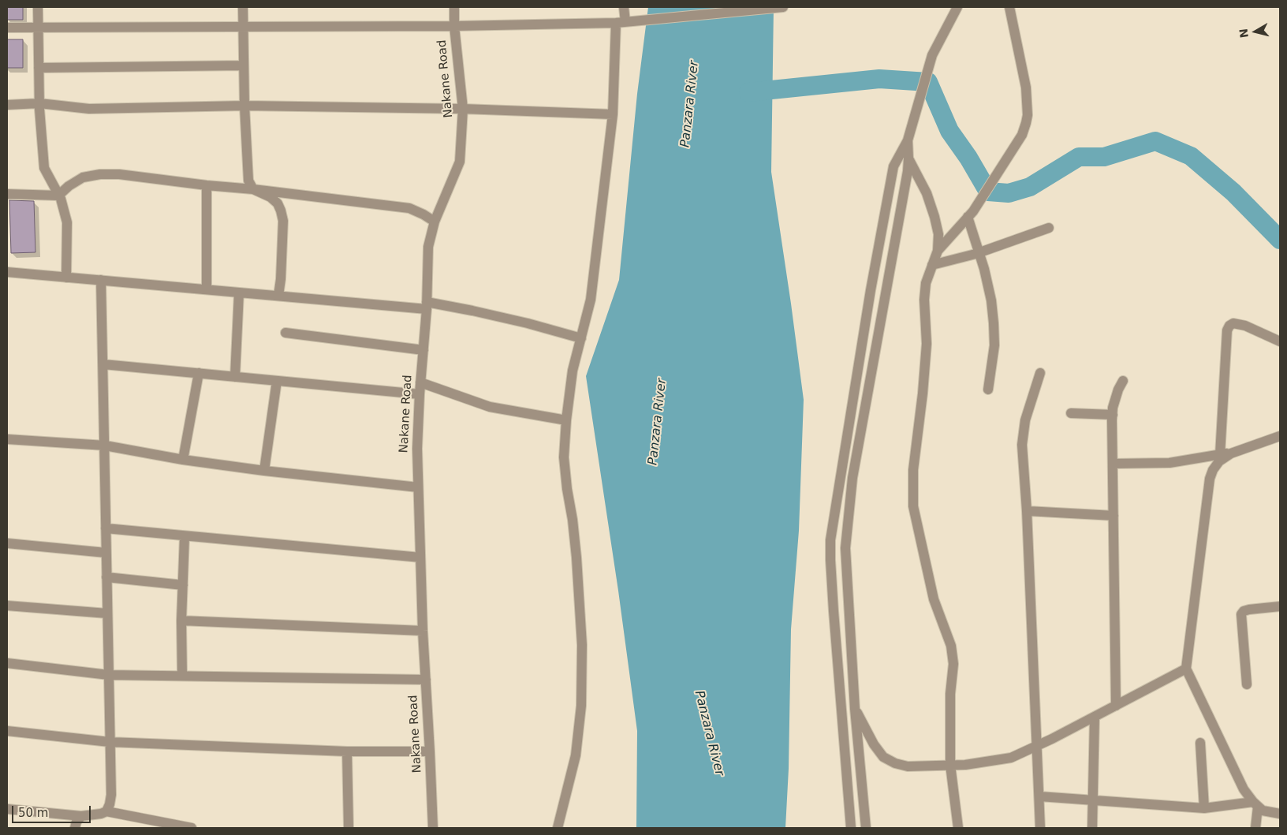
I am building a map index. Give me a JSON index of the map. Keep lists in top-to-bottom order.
{
  "streets": {
    "street": ["Nakane Road"]
  },
  "water": ["Panzara River"],
  "scale_bar": "50 m",
  "north": "left"
}
